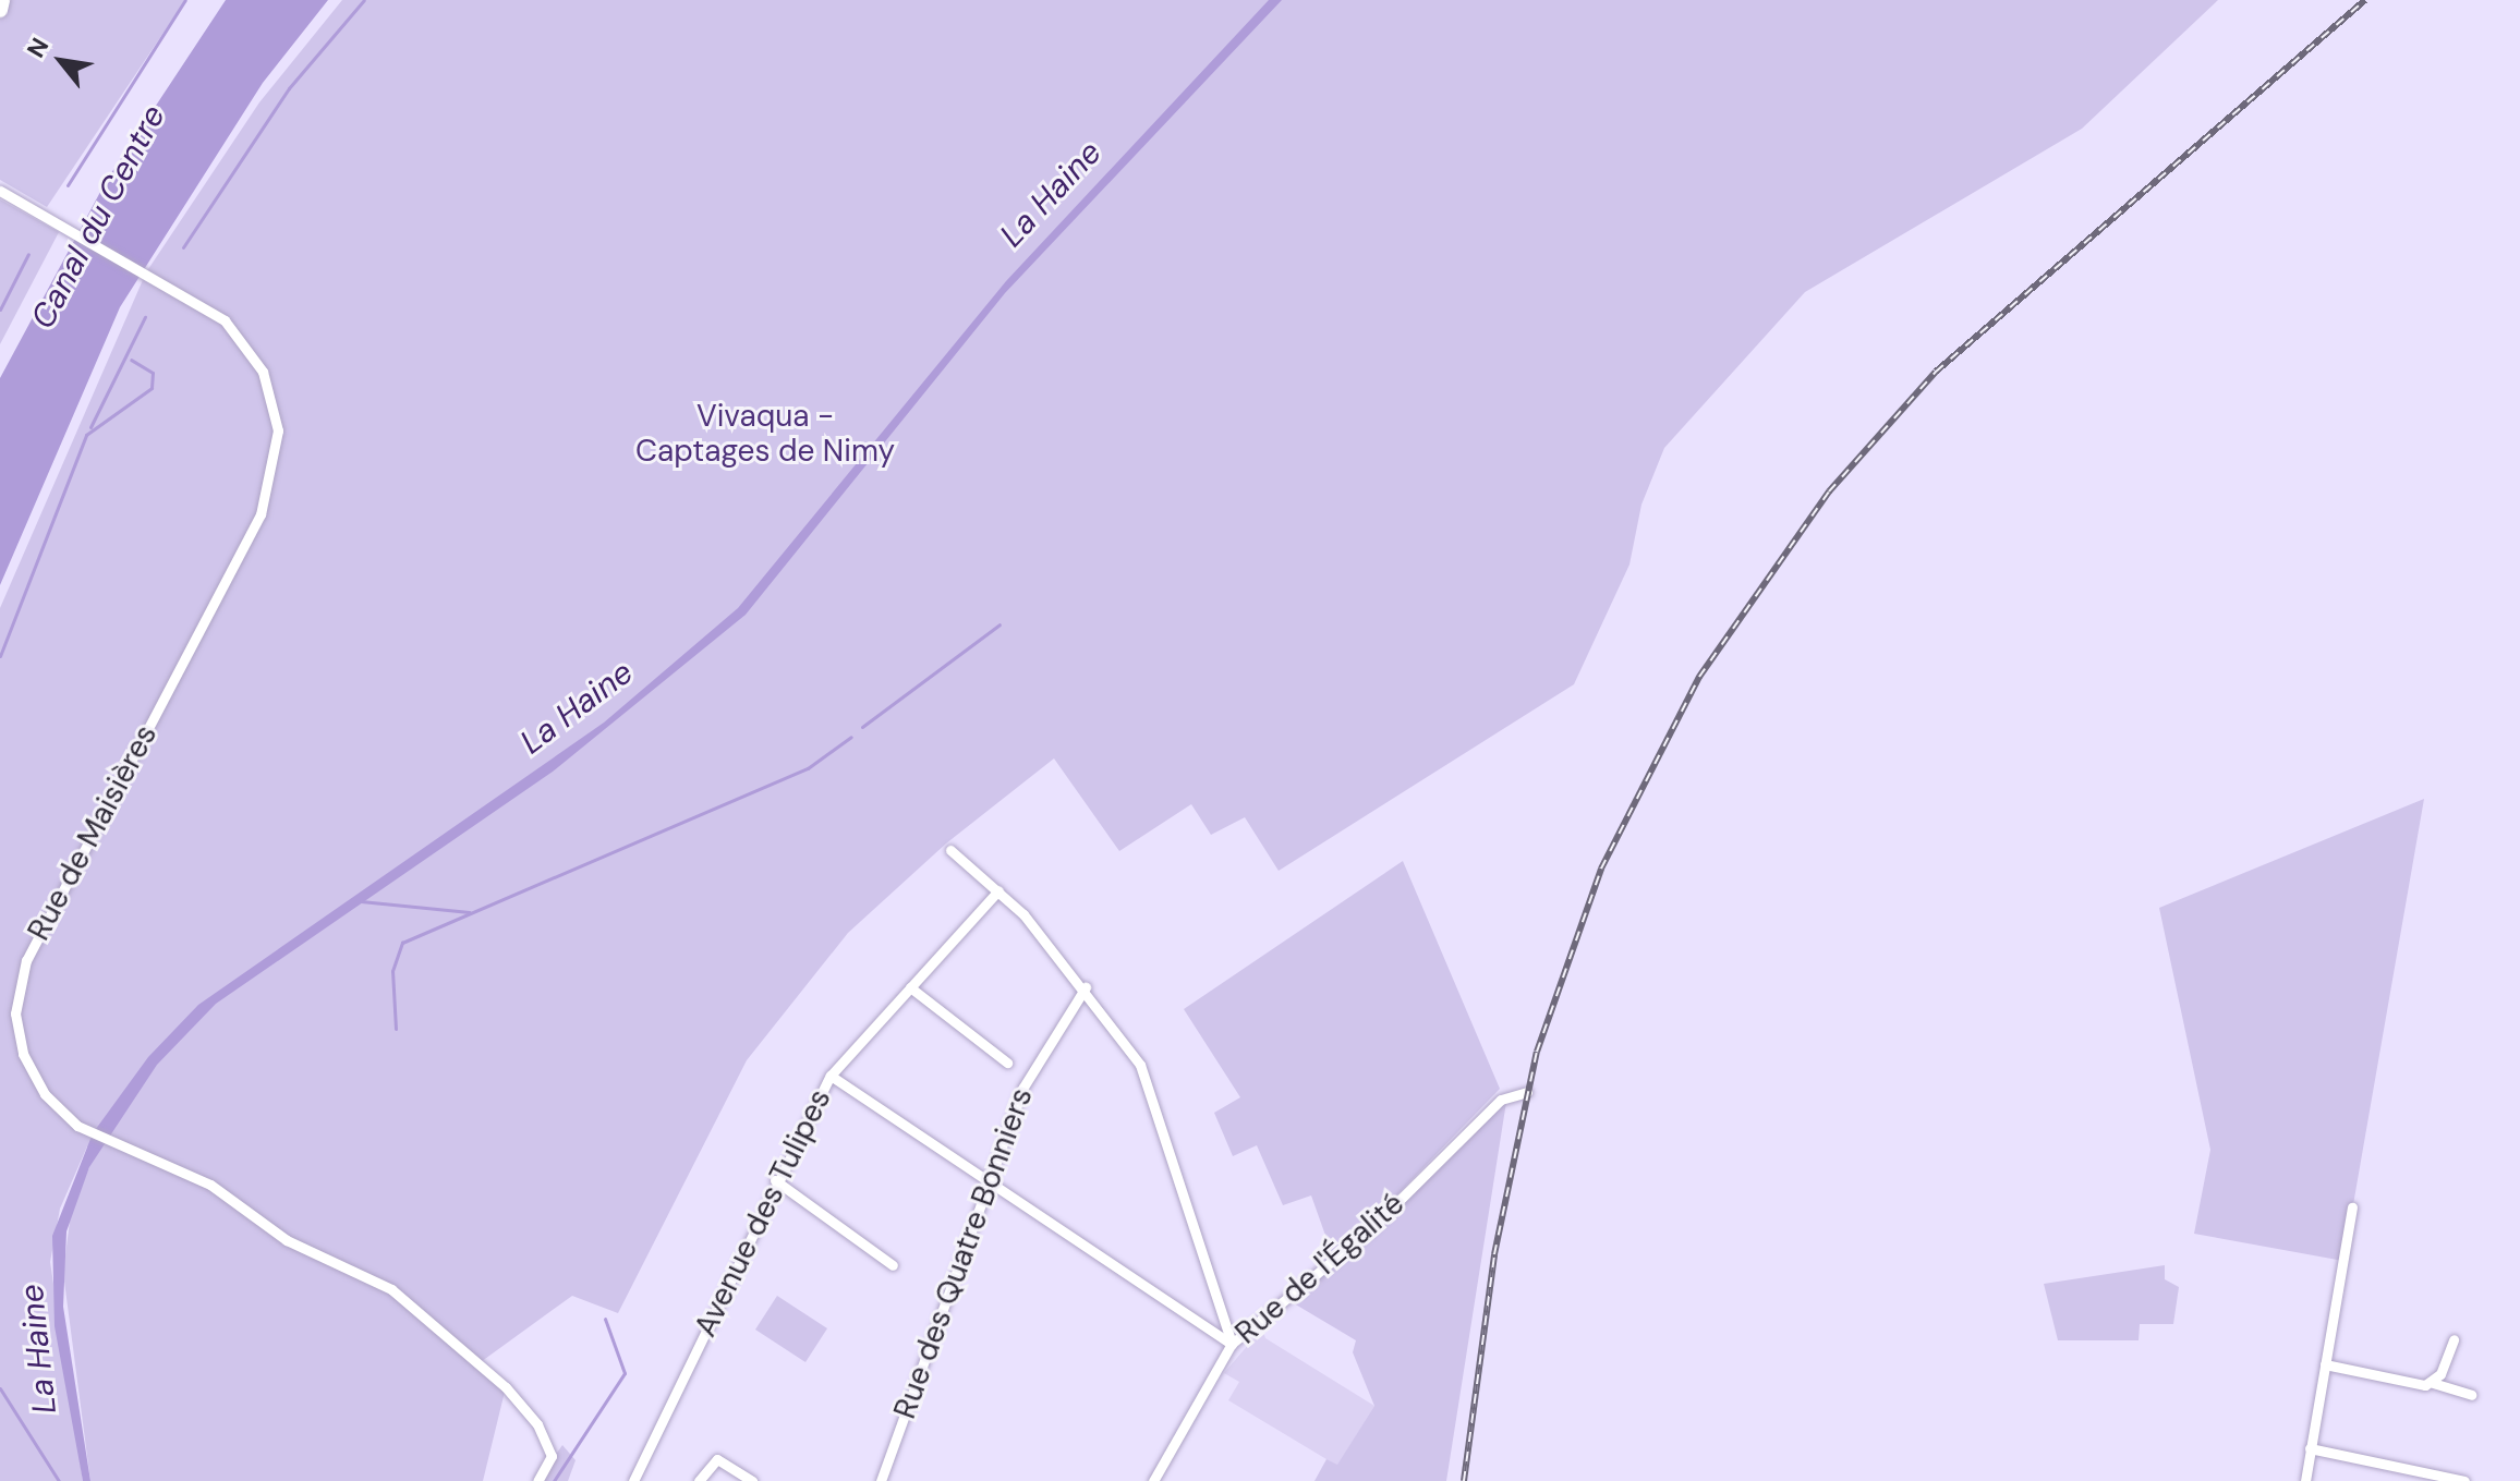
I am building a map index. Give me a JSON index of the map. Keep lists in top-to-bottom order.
{
  "streets": {
    "street": [
      "Rue de Maisières",
      "Avenue des Tulipes",
      "Rue des Quatre Bonniers",
      "Rue de l'Égalité"
    ]
  },
  "water": ["La Haine", "Canal du Centre"],
  "parks": ["Vivaqua - Captages de Nimy"],
  "north": "top left"
}
